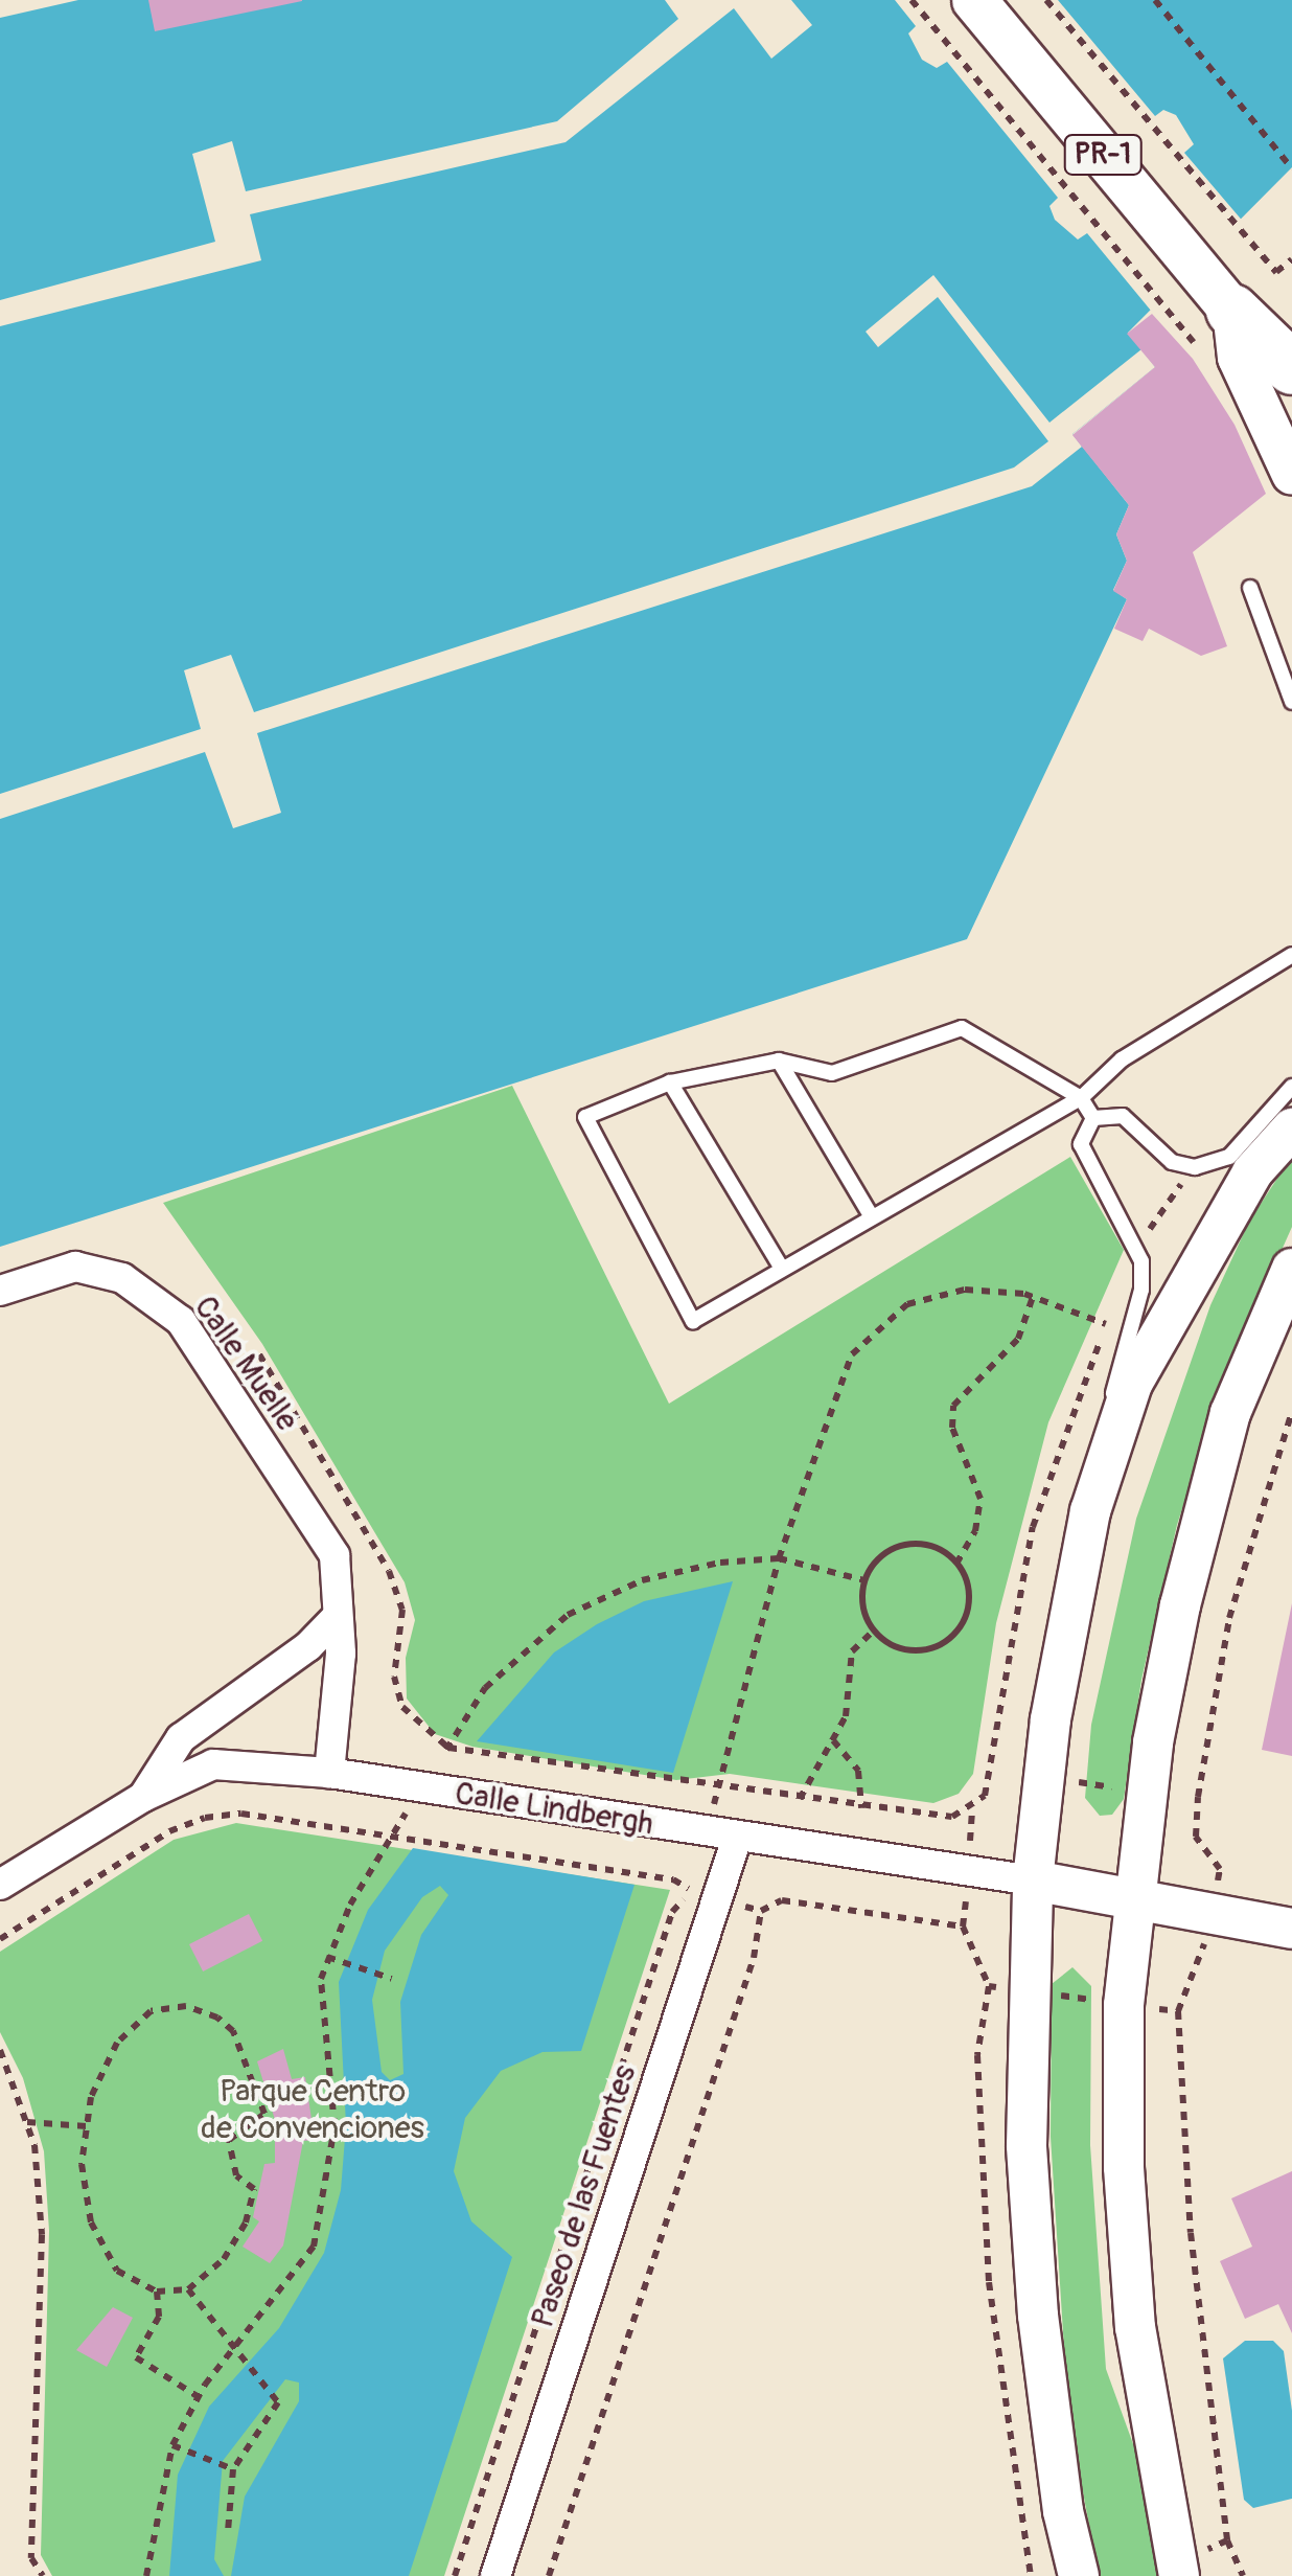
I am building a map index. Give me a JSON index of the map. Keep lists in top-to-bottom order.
{
  "streets": {
    "highway": ["PR-1"],
    "main road": ["Calle Lindbergh"],
    "street": ["Calle Muelle", "Paseo de las Fuentes"]
  },
  "crossings": [
    ["Calle Muelle", "Calle Lindbergh"],
    ["Calle Lindbergh", "Paseo de las Fuentes"]
  ],
  "parks": ["Parque Centro de Convenciones"]
}
